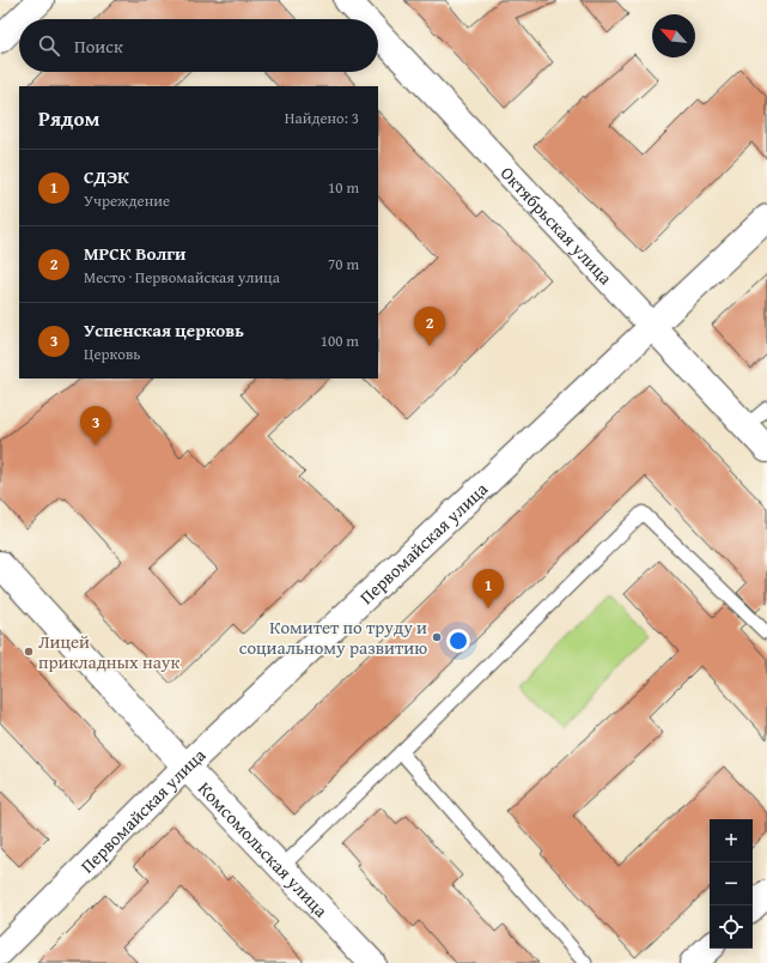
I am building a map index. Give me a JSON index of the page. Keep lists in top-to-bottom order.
{
  "streets": {
    "street": ["Октябрьская улица", "Первомайская улица", "Комсомольская улица"]
  },
  "crossings": [
    ["Октябрьская улица", "Первомайская улица"],
    ["Первомайская улица", "Комсомольская улица"]
  ],
  "places": ["Комитет по труду и социальному развитию", "Лицей прикладных наук"],
  "north": "top left",
  "page": {
    "search": "Поиск",
    "heading": ["Рядом", "Найдено: 3"],
    "list": [
      {
        "mark": "1",
        "name": "СДЭК",
        "note": "Учреждение",
        "value": "10 m"
      },
      {
        "mark": "2",
        "name": "МРСК Волги",
        "note": "Место · Первомайская улица",
        "value": "70 m"
      },
      {
        "mark": "3",
        "name": "Успенская церковь",
        "note": "Церковь",
        "value": "100 m"
      }
    ],
    "pins": ["2", "3", "1"],
    "map_buttons": ["+", "−"]
  }
}
